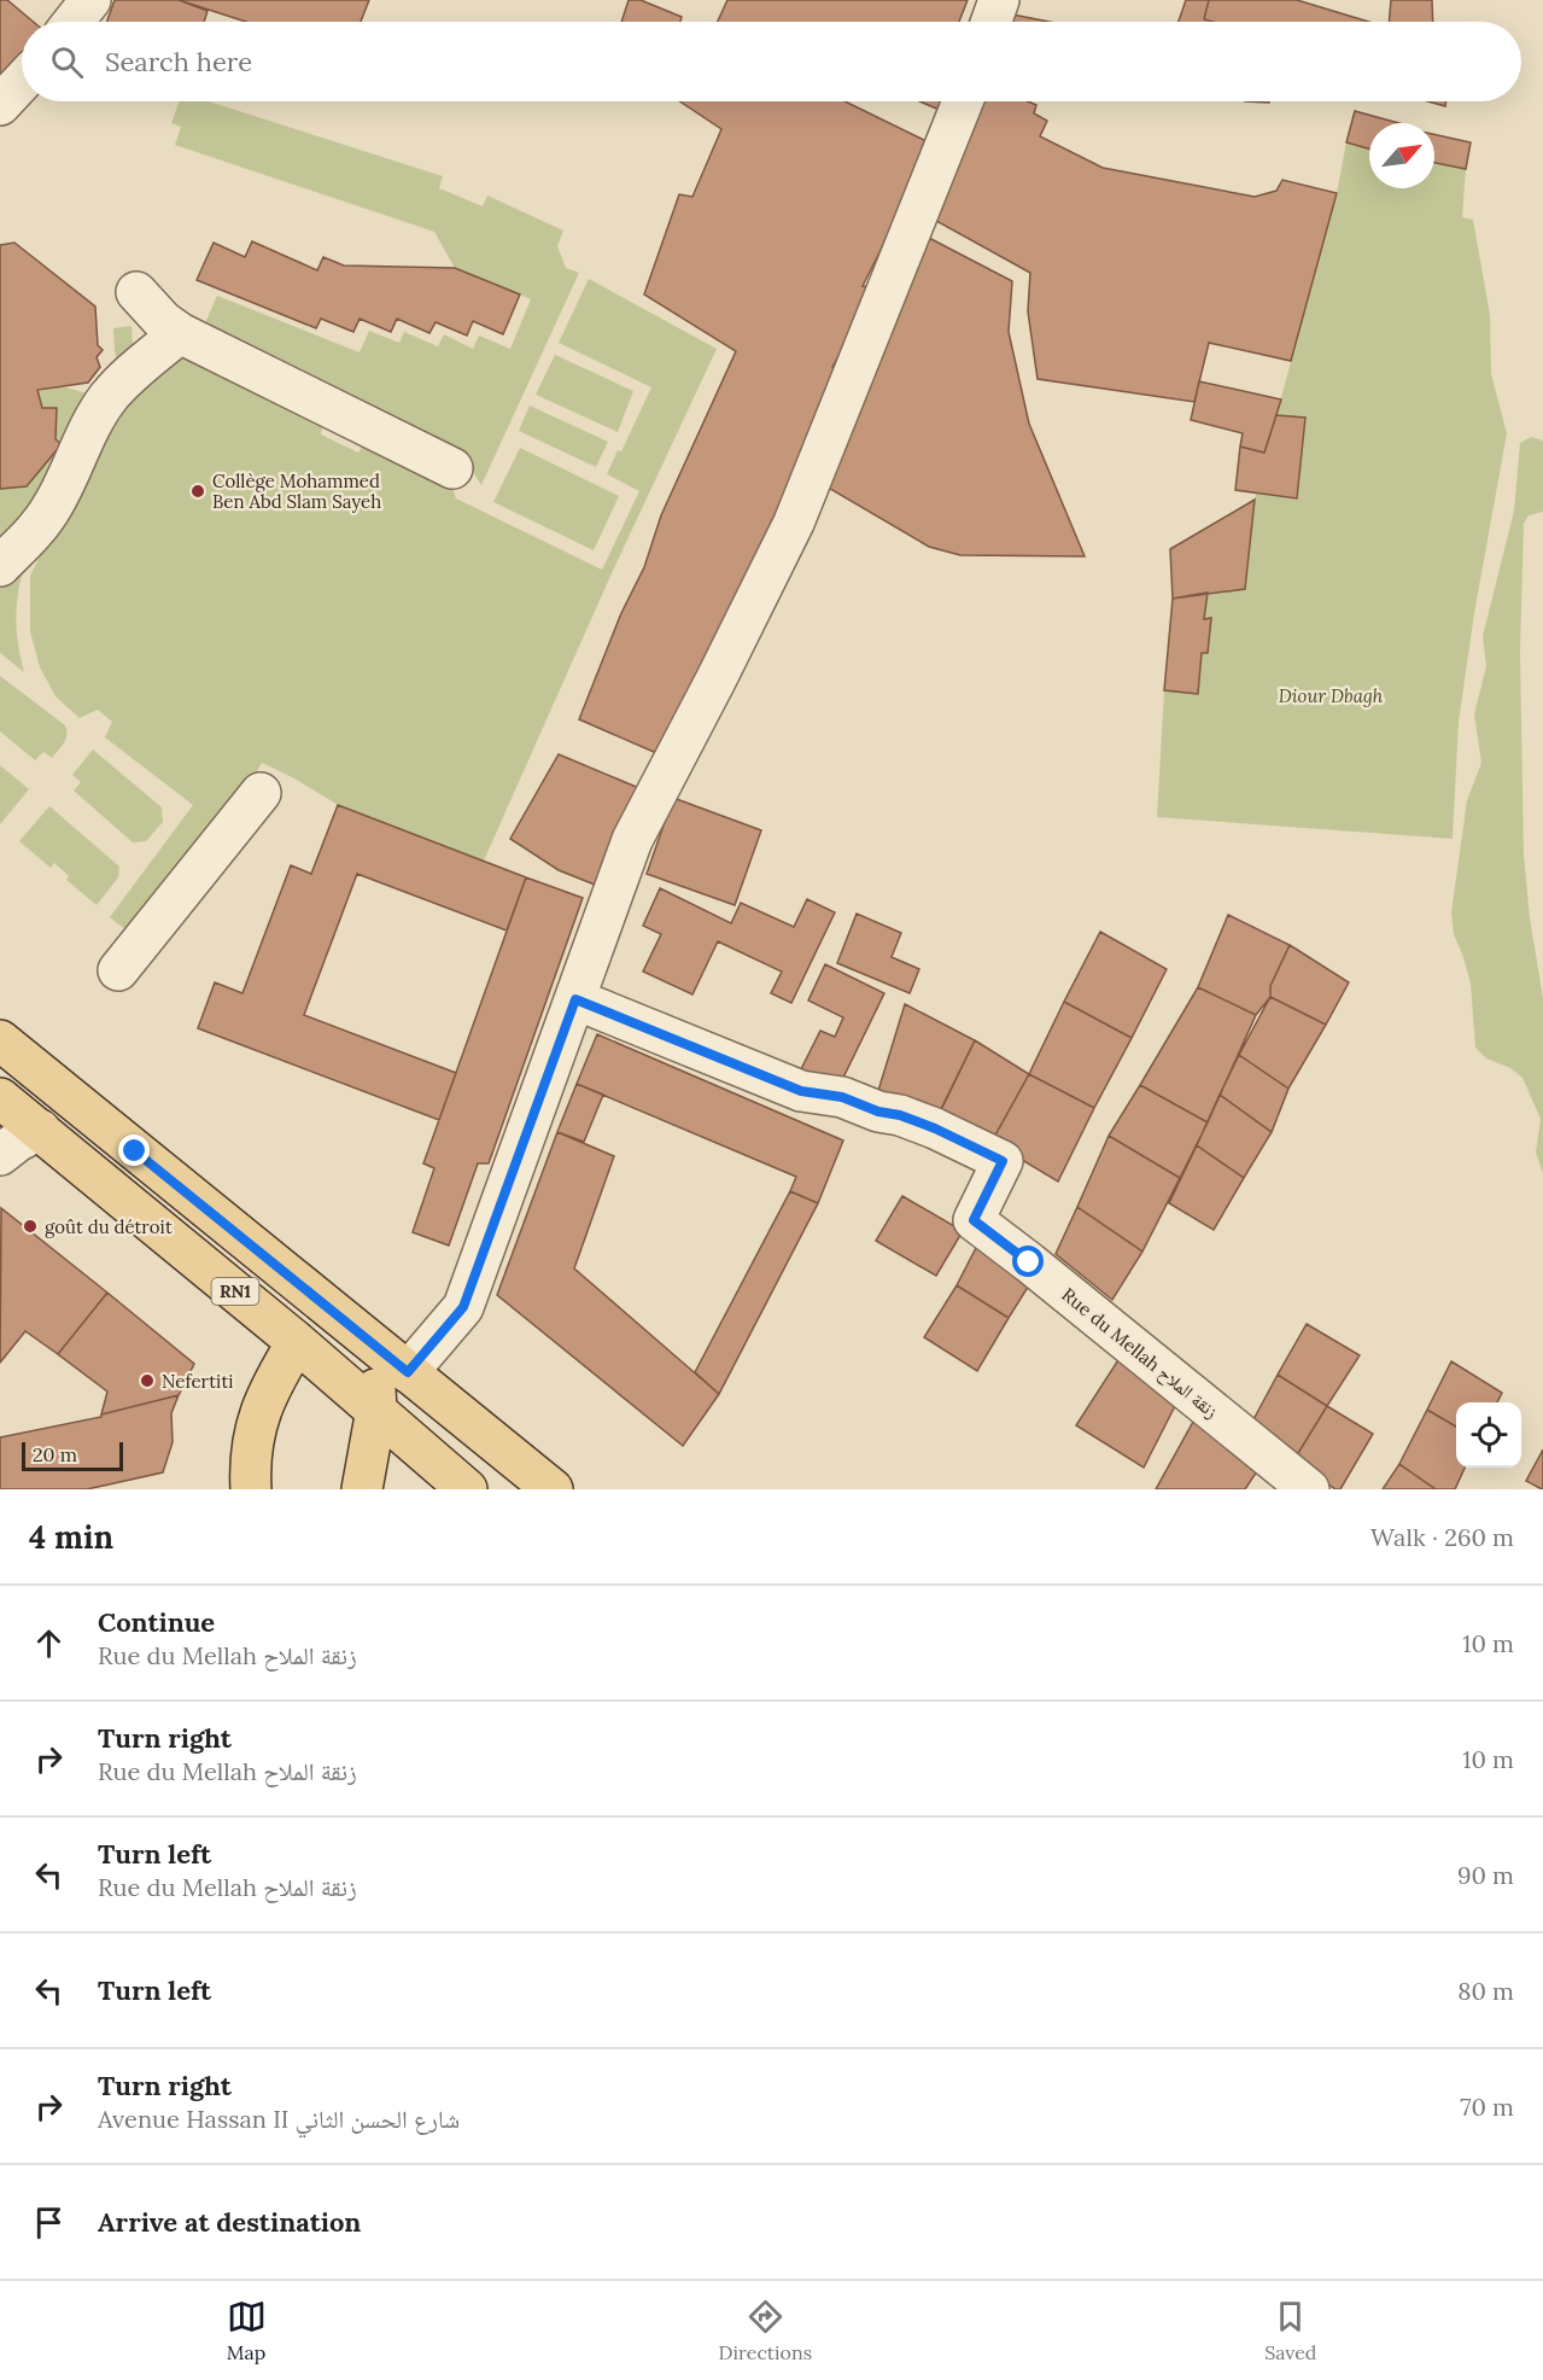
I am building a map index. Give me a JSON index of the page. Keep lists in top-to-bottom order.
{
  "streets": {
    "main road": ["RN1"],
    "street": ["Rue du Mellah زنقة الملاح"]
  },
  "parks": ["Diour Dbagh"],
  "places": ["Collège Mohammed Ben Abd Slam Sayeh", "goût du détroit", "Nefertiti"],
  "scale_bar": "20 m",
  "north": "top right",
  "page": {
    "search": "Search here",
    "scale": "20 m",
    "heading": ["4 min", "Walk · 260 m"],
    "list": [
      ["Continue", "Rue du Mellah زنقة الملاح", "10 m"],
      ["Turn right", "Rue du Mellah زنقة الملاح", "10 m"],
      ["Turn left", "Rue du Mellah زنقة الملاح", "90 m"],
      ["Turn left", "80 m"],
      ["Turn right", "Avenue Hassan II شارع الحسن الثاني", "70 m"],
      "Arrive at destination"
    ],
    "nav": ["Map", "Directions", "Saved"]
  }
}
